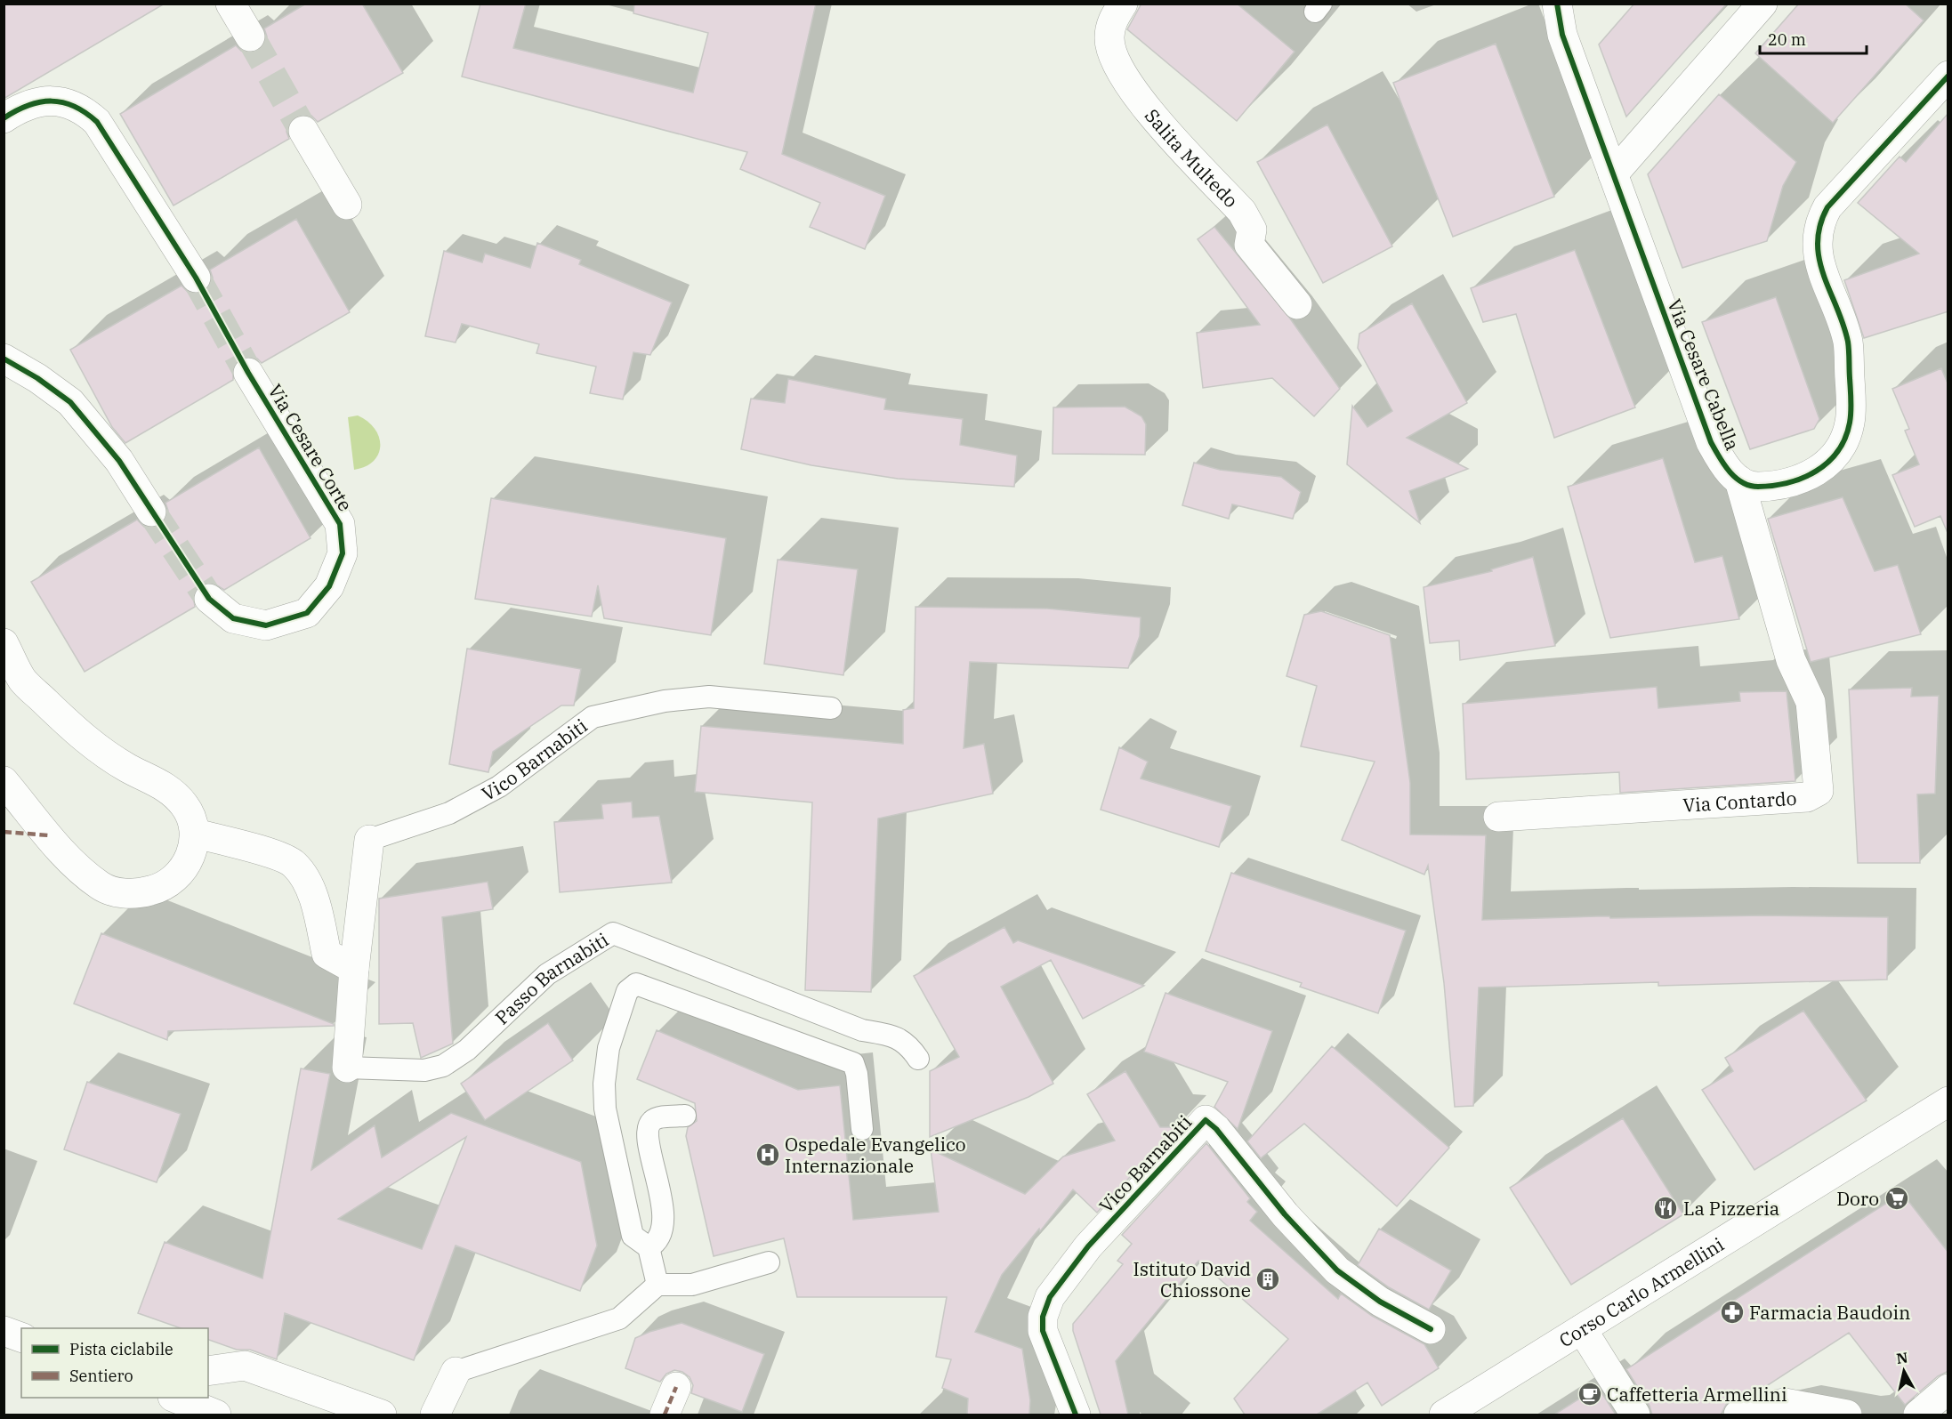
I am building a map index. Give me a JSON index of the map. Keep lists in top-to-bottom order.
{
  "streets": {
    "street": [
      "Salita Multedo",
      "Via Cesare Cabella",
      "Via Cesare Corte",
      "Vico Barnabiti",
      "Via Contardo",
      "Corso Carlo Armellini"
    ],
    "lane": ["Passo Barnabiti"]
  },
  "crossings": [
    ["Via Cesare Cabella", "Via Contardo"]
  ],
  "places": {
    "hospital": ["Ospedale Evangelico Internazionale"],
    "supermarket": ["Doro"],
    "restaurant": ["La Pizzeria"],
    "building": ["Istituto David Chiossone"],
    "pharmacy": ["Farmacia Baudoin"],
    "cafe": ["Caffetteria Armellini"]
  },
  "legend": ["Pista ciclabile", "Sentiero"],
  "scale_bar": "20 m",
  "north": "top"
}
